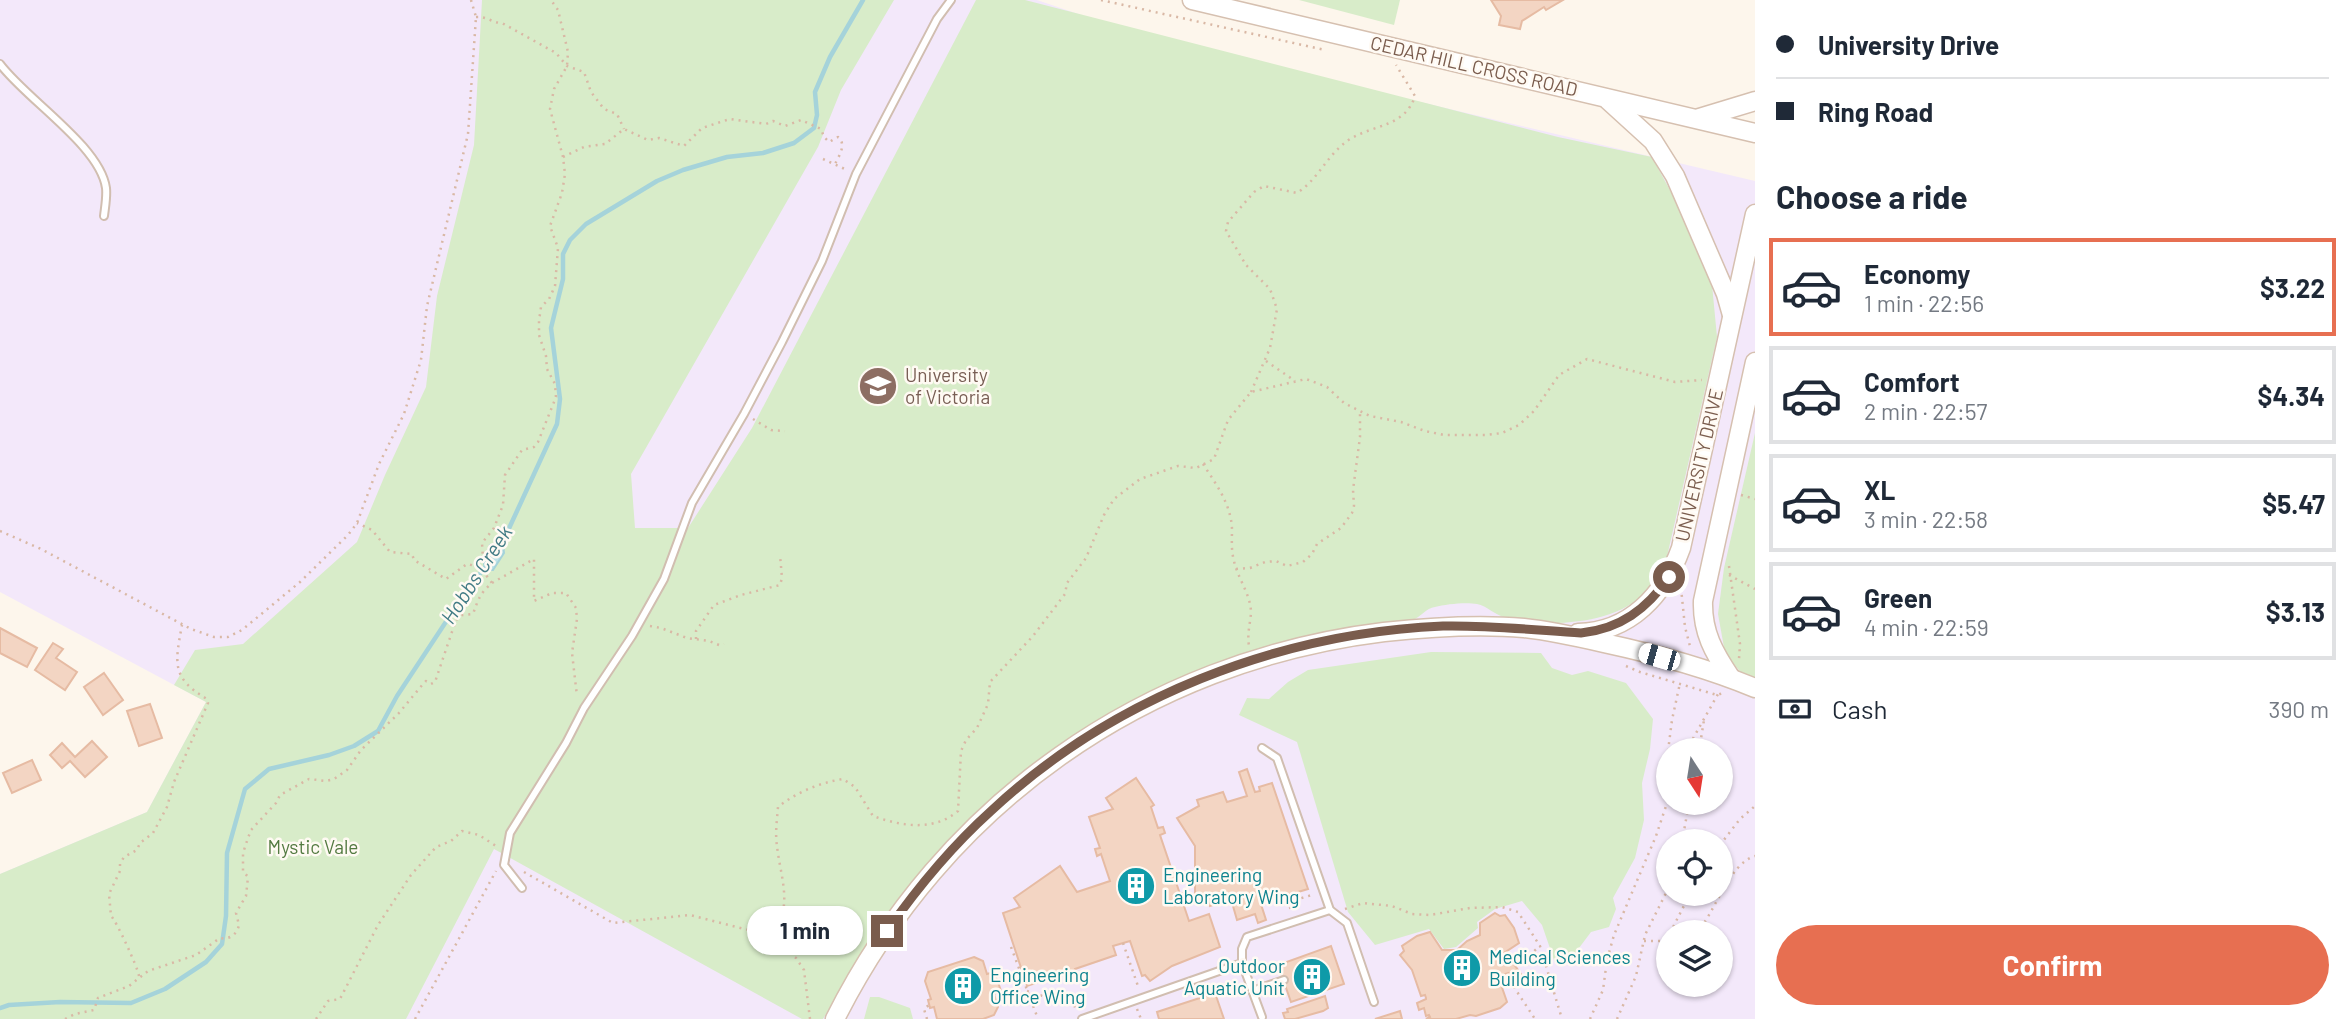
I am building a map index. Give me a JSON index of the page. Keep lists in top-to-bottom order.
{
  "streets": {
    "street": ["CEDAR HILL CROSS ROAD", "UNIVERSITY DRIVE"]
  },
  "water": ["Hobbs Creek"],
  "parks": ["Mystic Vale"],
  "places": {
    "school or university": ["University of Victoria"],
    "building": [
      "Engineering Laboratory Wing",
      "Medical Sciences Building",
      "Outdoor Aquatic Unit",
      "Engineering Office Wing"
    ]
  },
  "north": "bottom",
  "page": {
    "banner": ["University Drive", "Ring Road"],
    "heading": "Choose a ride",
    "list": [
      {
        "name": "Economy",
        "note": "1 min · 22:56",
        "value": "$3.22"
      },
      {
        "name": "Comfort",
        "note": "2 min · 22:57",
        "value": "$4.34"
      },
      {
        "name": "XL",
        "note": "3 min · 22:58",
        "value": "$5.47"
      },
      {
        "name": "Green",
        "note": "4 min · 22:59",
        "value": "$3.13"
      }
    ],
    "pay": ["Cash", "390 m"],
    "bubble": "1 min",
    "buttons": "Confirm"
  }
}
